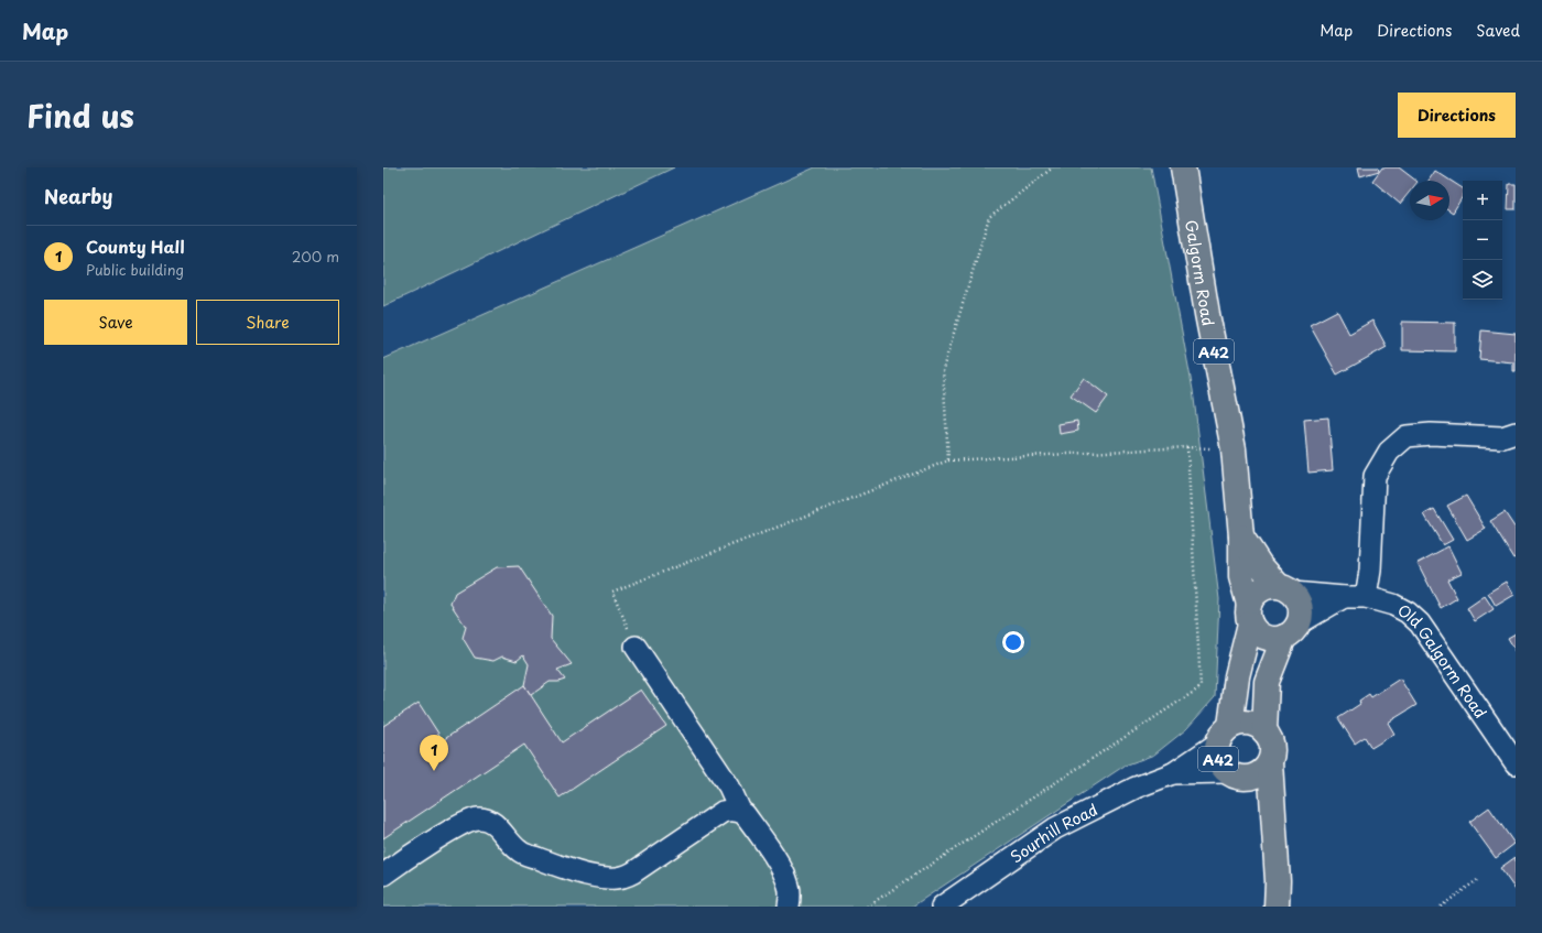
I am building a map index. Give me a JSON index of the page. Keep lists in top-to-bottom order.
{
  "streets": {
    "main road": ["Galgorm Road", "A42"],
    "street": ["Old Galgorm Road", "Sourhill Road"]
  },
  "crossings": [
    ["Galgorm Road", "A42"],
    ["A42", "Sourhill Road"]
  ],
  "north": "right",
  "page": {
    "header": "Map",
    "nav": ["Map", "Directions", "Saved"],
    "title": "Find us",
    "buttons": [
      "Directions",
      ["Save", "Share"]
    ],
    "heading": "Nearby",
    "map_buttons": ["+", "−"],
    "list": [
      {
        "mark": "1",
        "name": "County Hall",
        "note": "Public building",
        "value": "200 m"
      }
    ],
    "pins": "1"
  }
}
